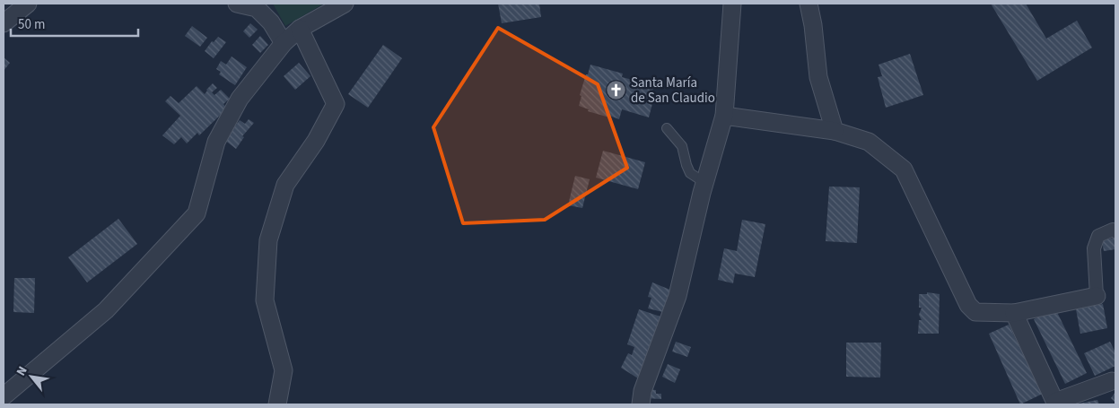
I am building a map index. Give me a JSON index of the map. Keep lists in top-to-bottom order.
{
  "places": {
    "church": ["Santa María de San Claudio"]
  },
  "scale_bar": "50 m",
  "north": "top left"
}
